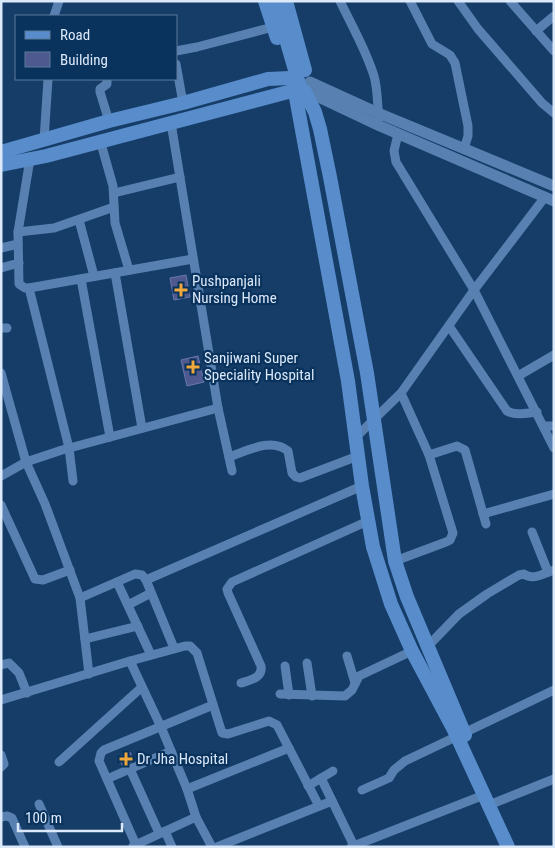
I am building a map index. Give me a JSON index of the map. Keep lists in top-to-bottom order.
{
  "places": {
    "health": ["Pushpanjali Nursing Home", "Sanjiwani Super Speciality Hospital", "Dr Jha Hospital"]
  },
  "legend": ["Road", "Building"],
  "scale_bar": "100 m"
}
